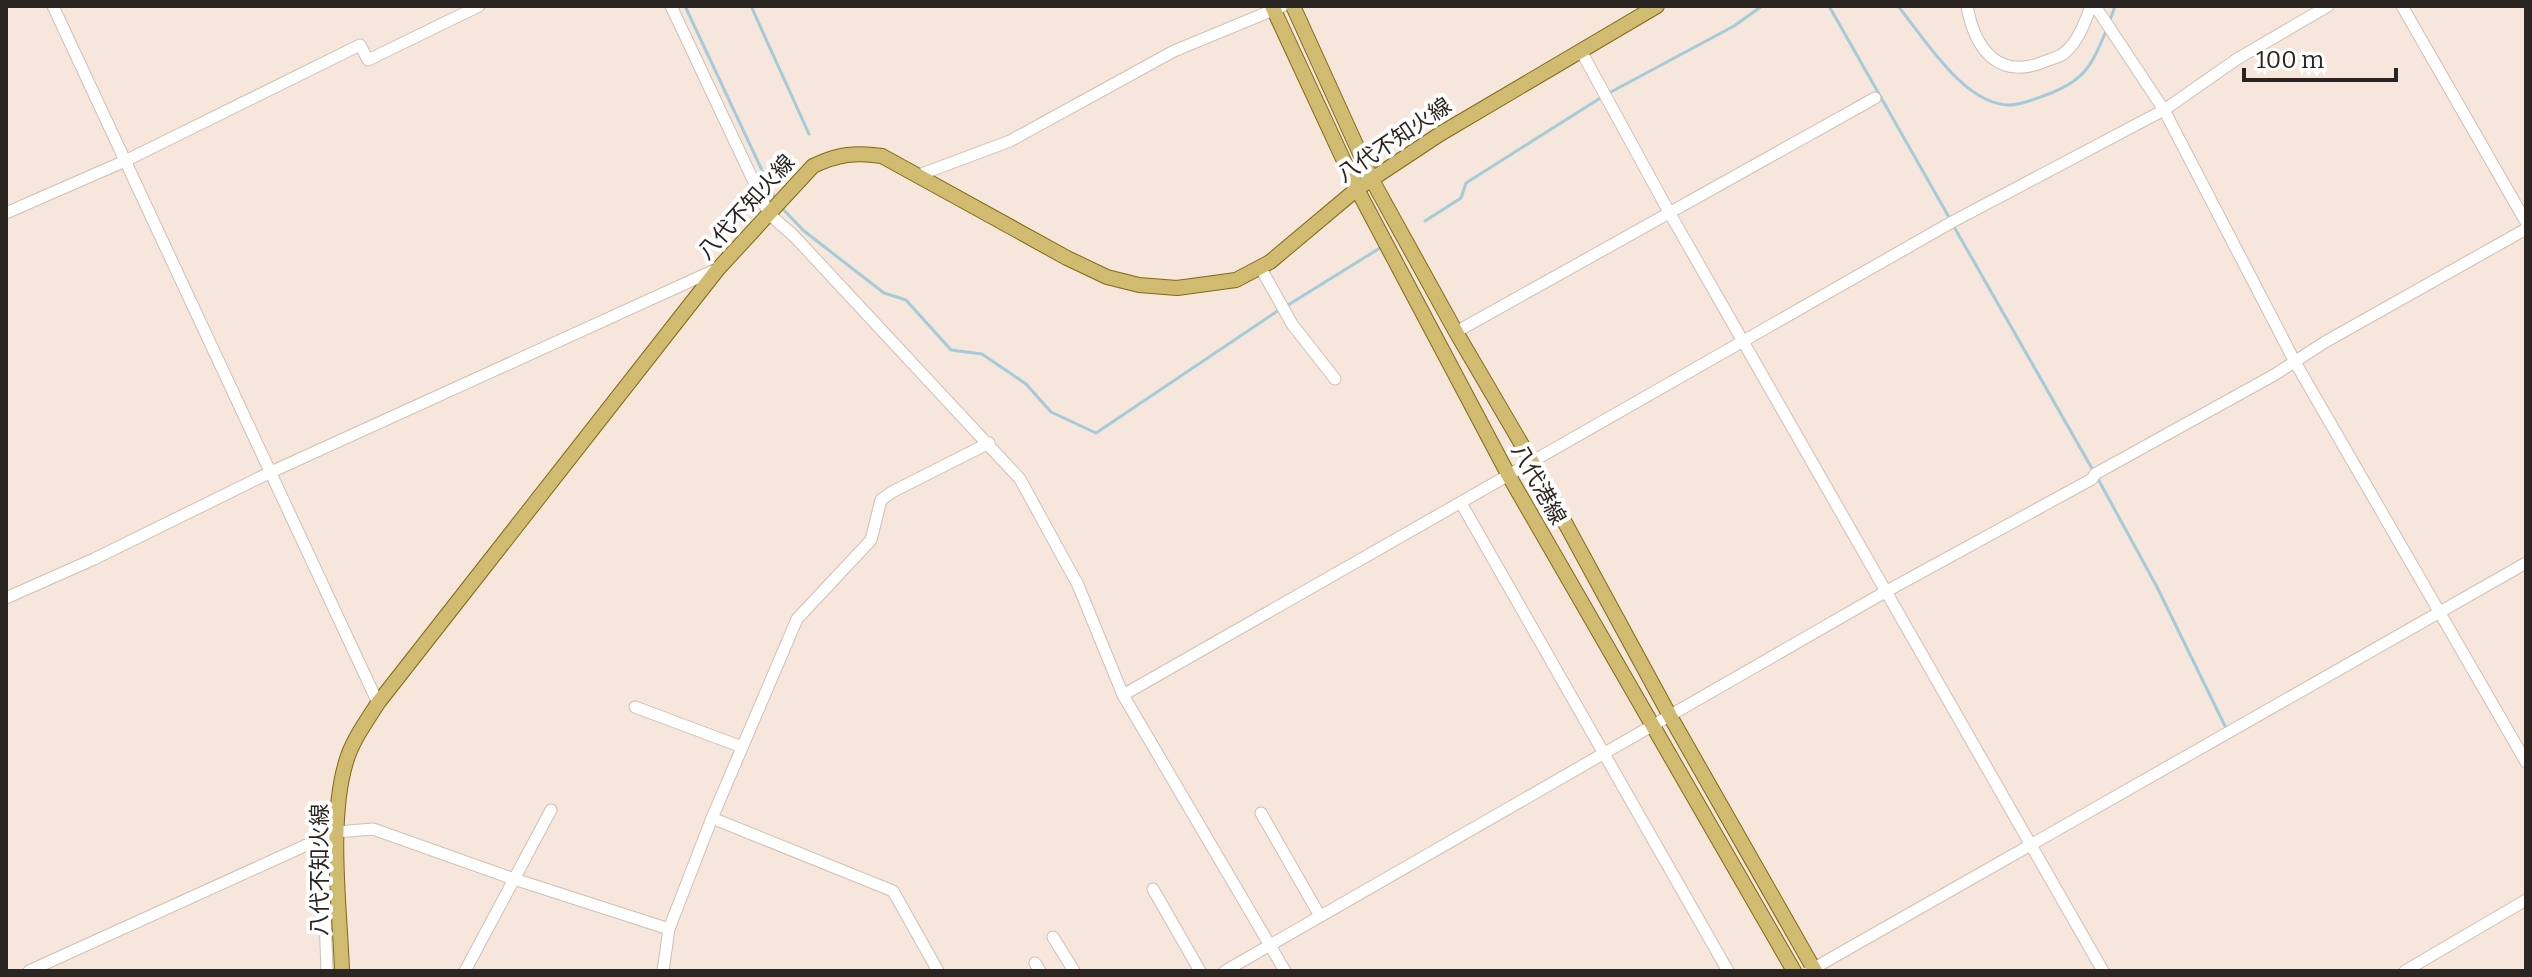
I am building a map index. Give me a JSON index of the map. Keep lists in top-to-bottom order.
{
  "streets": {
    "main road": ["八代不知火線", "八代港線"]
  },
  "crossings": [
    ["八代不知火線", "八代港線"]
  ],
  "scale_bar": "100 m"
}
